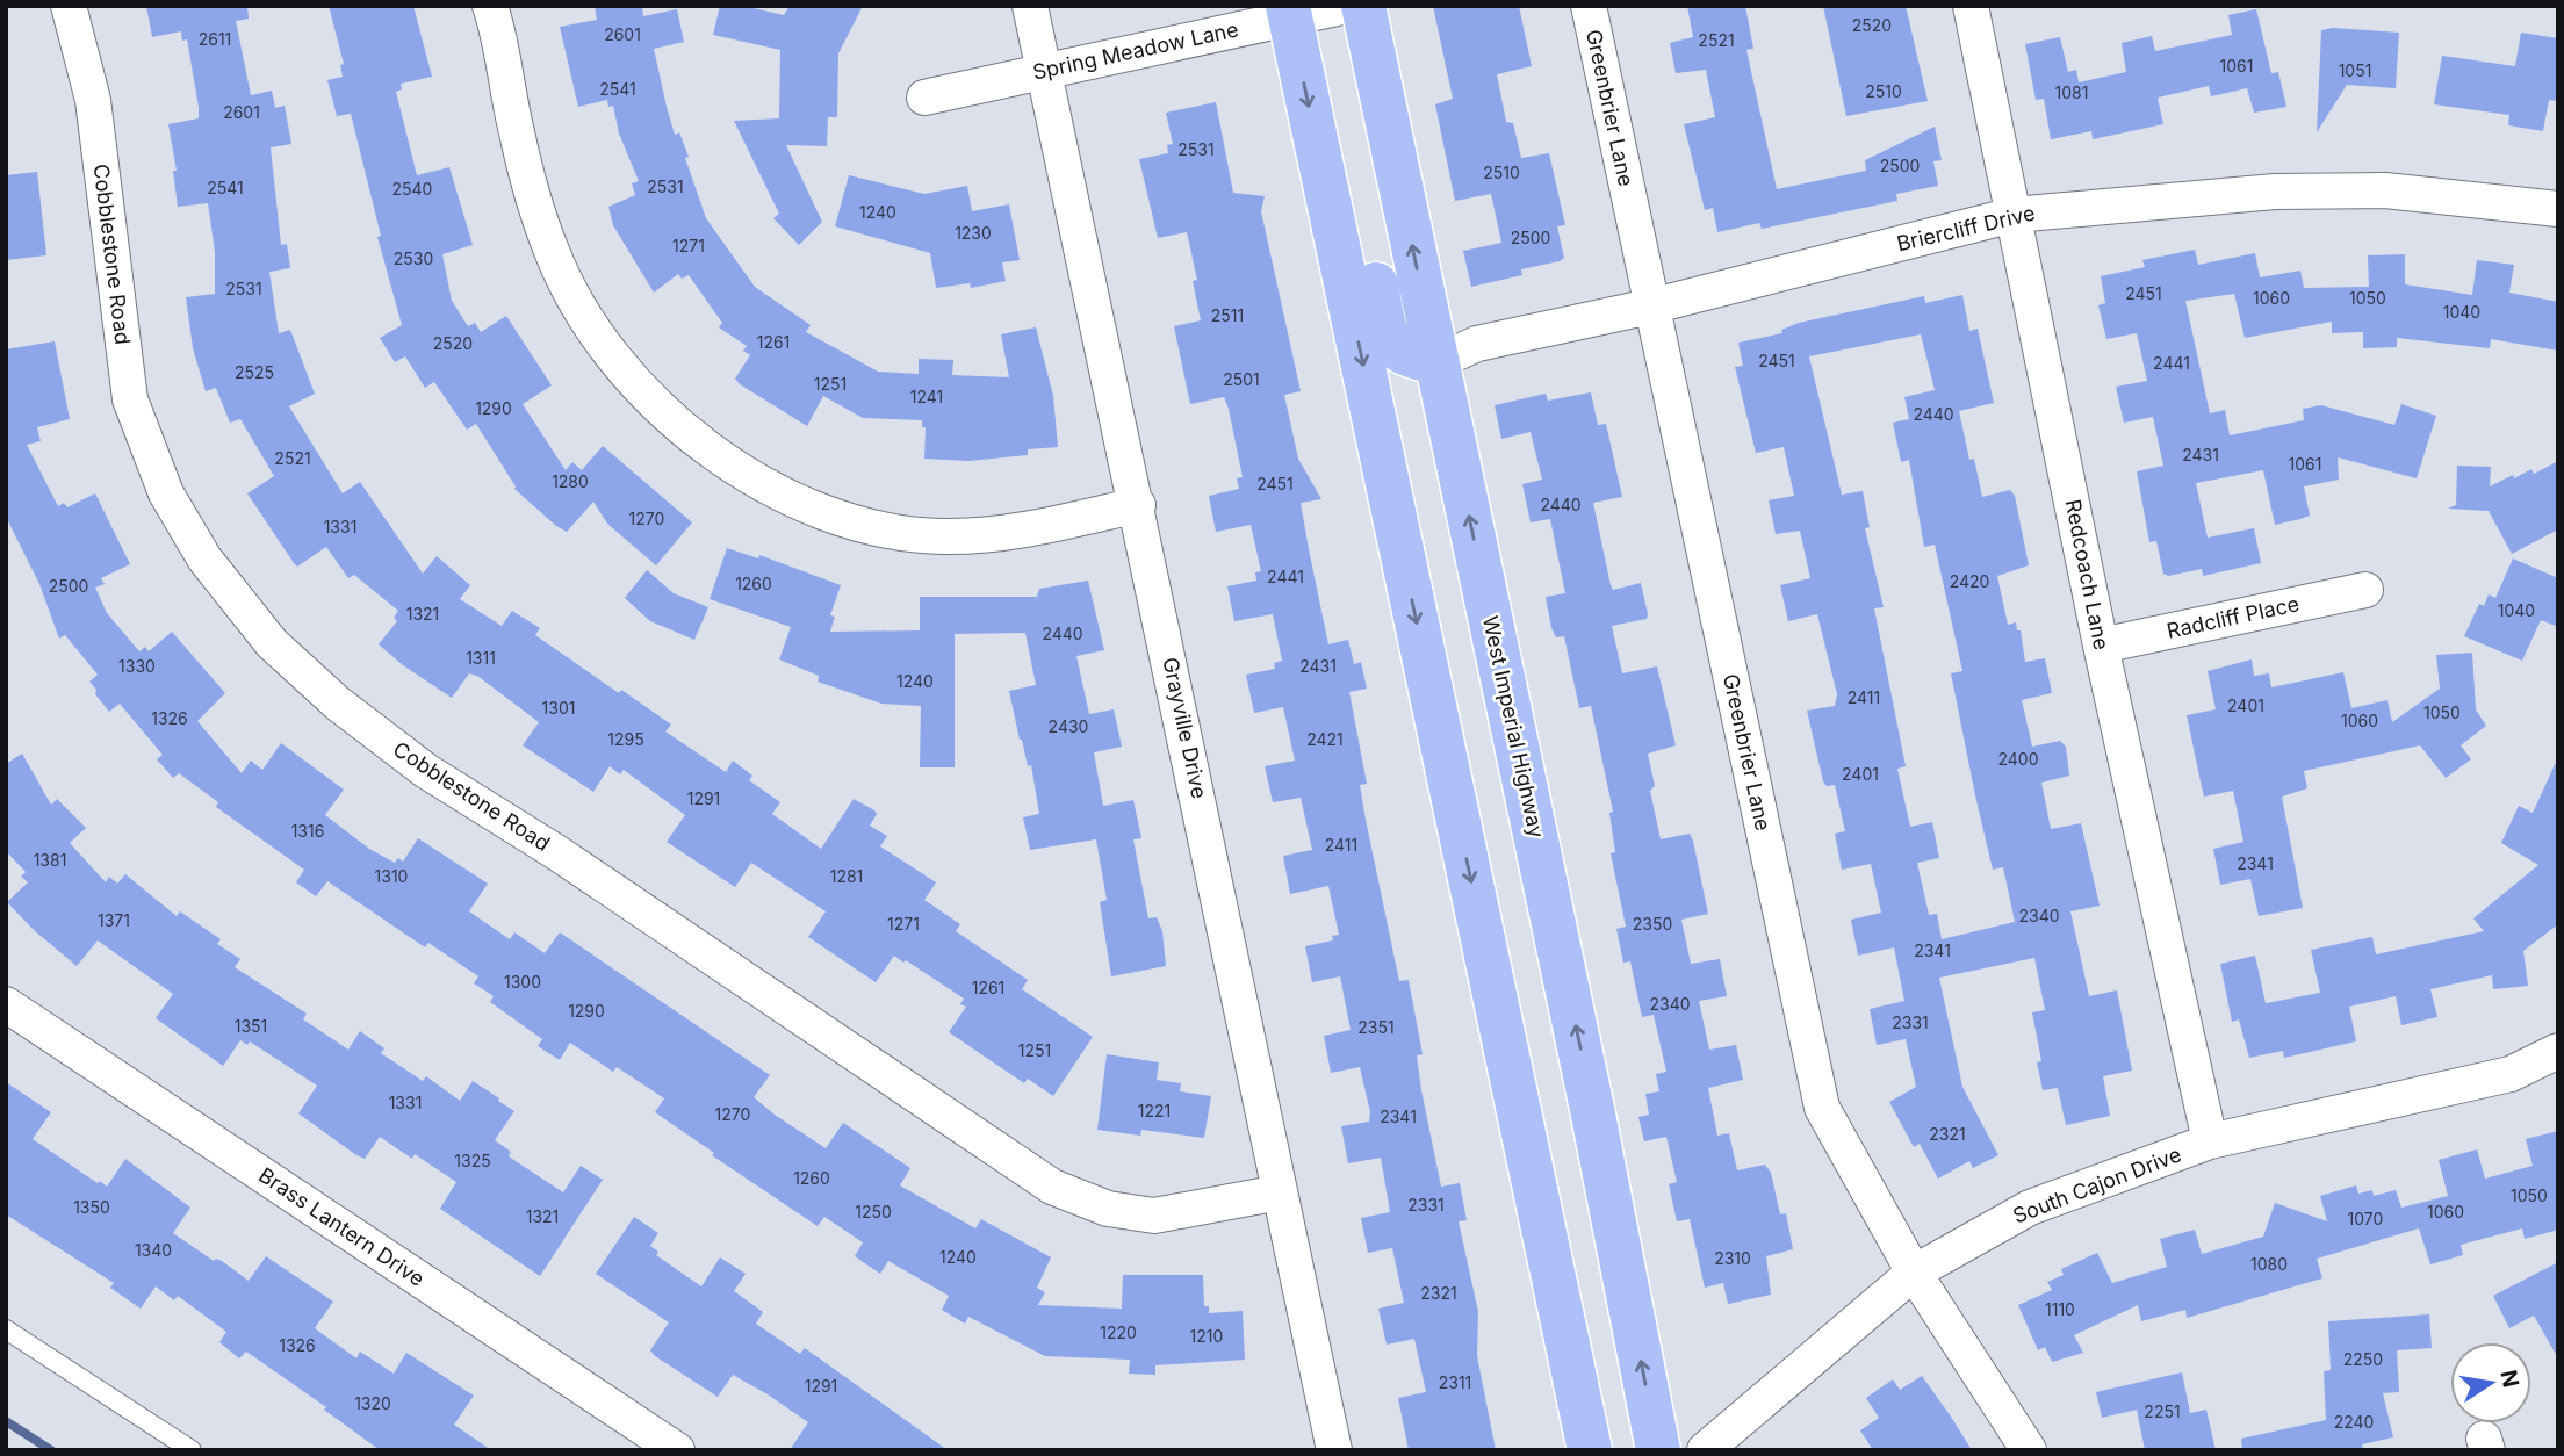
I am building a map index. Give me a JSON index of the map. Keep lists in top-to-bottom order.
{
  "streets": {
    "main road": ["West Imperial Highway"],
    "street": [
      "Spring Meadow Lane",
      "Greenbrier Lane",
      "Briercliff Drive",
      "Cobblestone Road",
      "Redcoach Lane",
      "Radcliff Place",
      "Grayville Drive",
      "South Cajon Drive",
      "Brass Lantern Drive"
    ]
  },
  "crossings": [
    ["Spring Meadow Lane", "Grayville Drive"],
    ["Greenbrier Lane", "Briercliff Drive"],
    ["Greenbrier Lane", "South Cajon Drive"],
    ["Briercliff Drive", "Redcoach Lane"],
    ["Briercliff Drive", "West Imperial Highway"],
    ["Cobblestone Road", "Grayville Drive"],
    ["Redcoach Lane", "Radcliff Place"],
    ["Redcoach Lane", "South Cajon Drive"]
  ],
  "house_numbers": [
    "2520",
    "2601",
    "2611",
    "2521",
    "1061",
    "1051",
    "2541",
    "2510",
    "1081",
    "2601",
    "2531",
    "2500",
    "2510",
    "2531",
    "2541",
    "2540",
    "1240",
    "1230",
    "2500",
    "1271",
    "2530",
    "2531",
    "2451",
    "1060",
    "1050",
    "1040",
    "2511",
    "1261",
    "2520",
    "2451",
    "2441",
    "2525",
    "2501",
    "1251",
    "1241",
    "1290",
    "2440",
    "2431",
    "2521",
    "1061",
    "1280",
    "2451",
    "2440",
    "1270",
    "1331",
    "2441",
    "2420",
    "1260",
    "2500",
    "1040",
    "1321",
    "2440",
    "1311",
    "1330",
    "2431",
    "1240",
    "2411",
    "2401",
    "1301",
    "1050",
    "1326",
    "1060",
    "2430",
    "1295",
    "2421",
    "2400",
    "2401",
    "1291",
    "1316",
    "2411",
    "1381",
    "2341",
    "1310",
    "1281",
    "2340",
    "1371",
    "1271",
    "2350",
    "2341",
    "1300",
    "1261",
    "2340",
    "1290",
    "2331",
    "1351",
    "2351",
    "1251",
    "1331",
    "1221",
    "1270",
    "2341",
    "2321",
    "1325",
    "1260",
    "1050",
    "2331",
    "1350",
    "1250",
    "1060",
    "1321",
    "1070",
    "1340",
    "1240",
    "2310",
    "1080",
    "2321",
    "1110",
    "1220",
    "1210",
    "1326",
    "2250",
    "2311",
    "1291",
    "1320",
    "2251",
    "2240"
  ],
  "north": "right"
}
